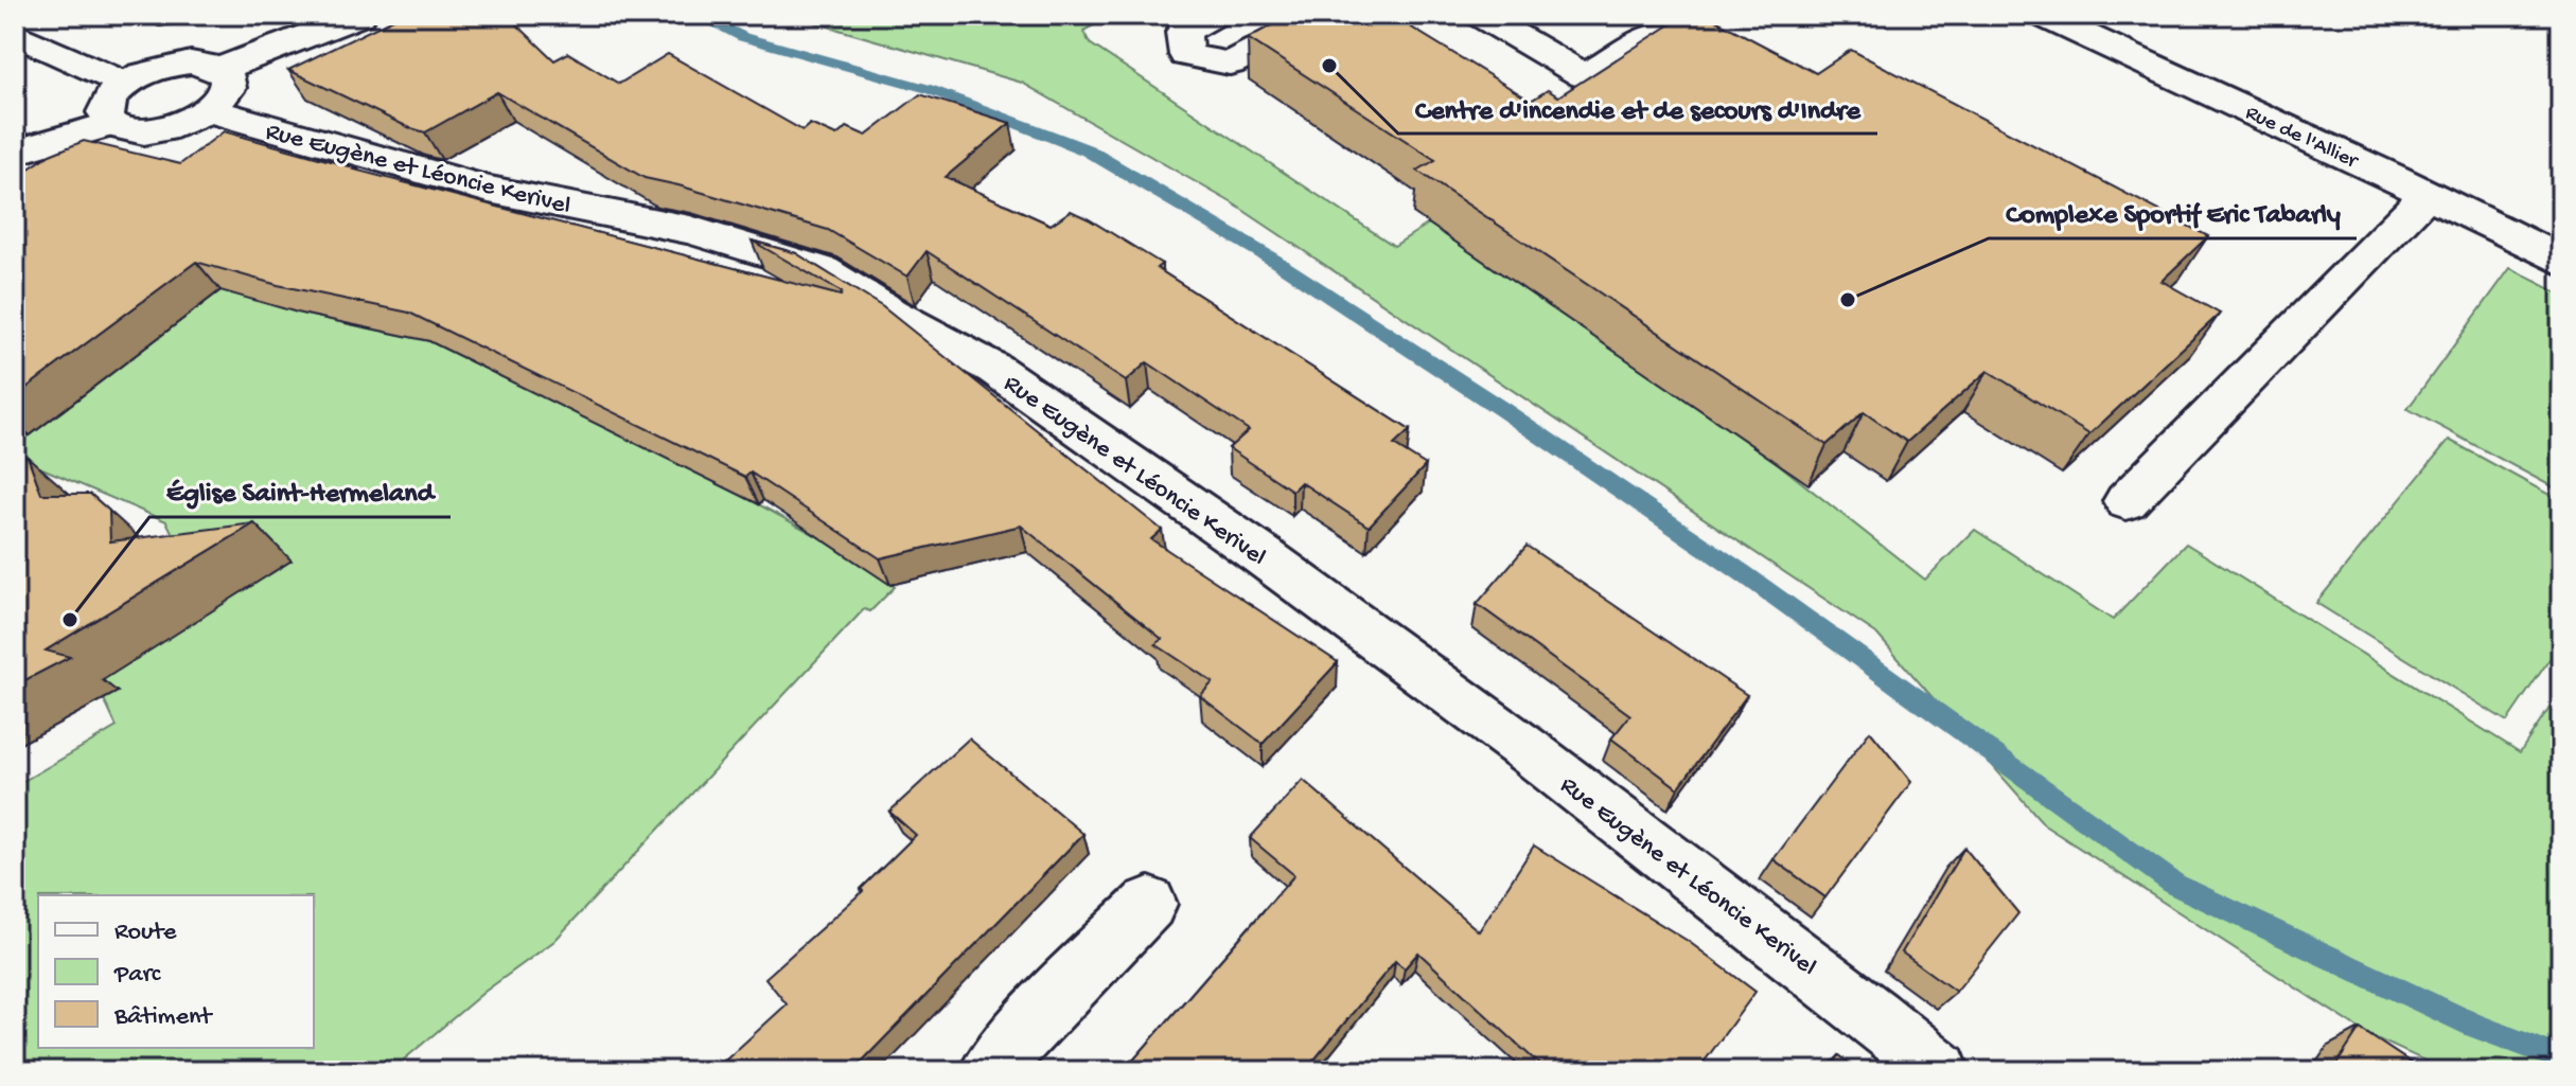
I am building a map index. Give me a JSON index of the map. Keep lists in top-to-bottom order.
{
  "streets": {
    "main road": ["Rue de l'Allier", "Rue Eugène et Léoncie Kerivel"]
  },
  "places": ["Centre d'incendie et de secours d'Indre", "Complexe Sportif Eric Tabarly", "Église Saint-Hermeland"],
  "legend": ["Route", "Parc", "Bâtiment"]
}
